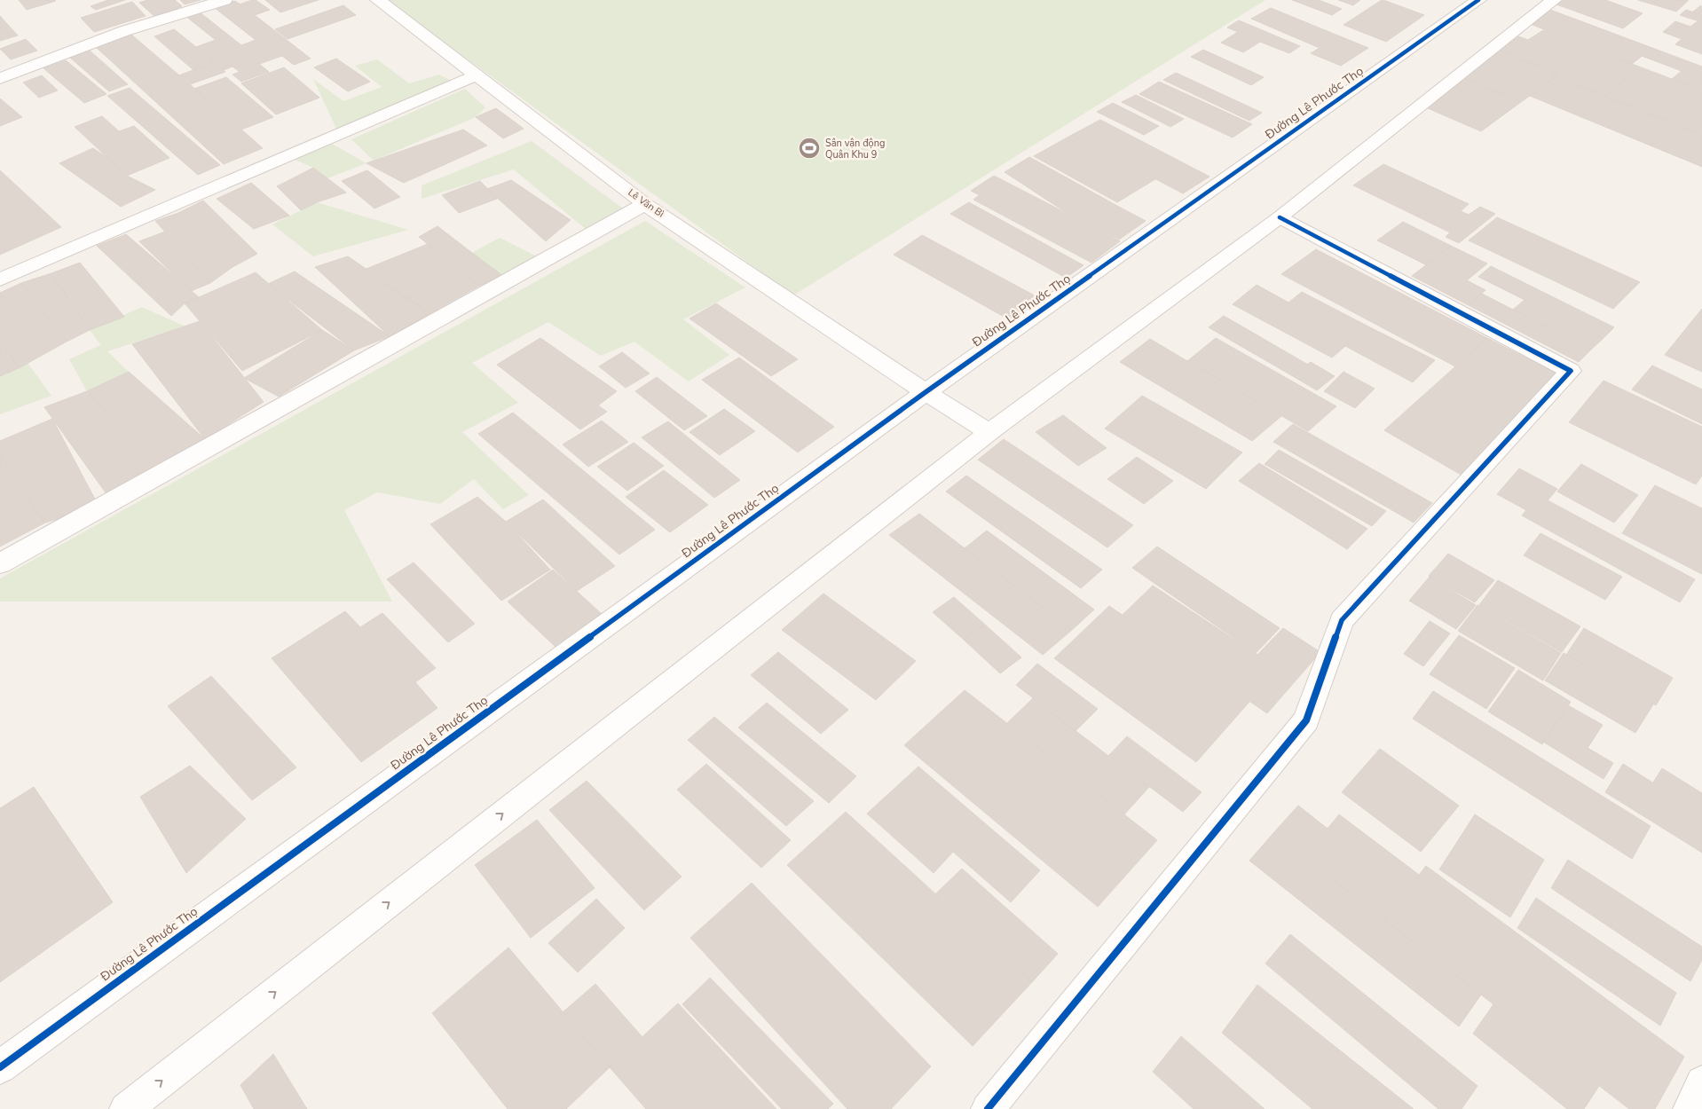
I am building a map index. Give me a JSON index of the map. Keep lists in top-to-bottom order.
{
  "streets": {
    "street": ["Đường Lê Phước Thọ", "Lê Văn Bì"]
  },
  "crossings": [
    ["Đường Lê Phước Thọ", "Lê Văn Bì"]
  ],
  "places": {
    "sports": ["Sân vận động Quân Khu 9"]
  }
}
